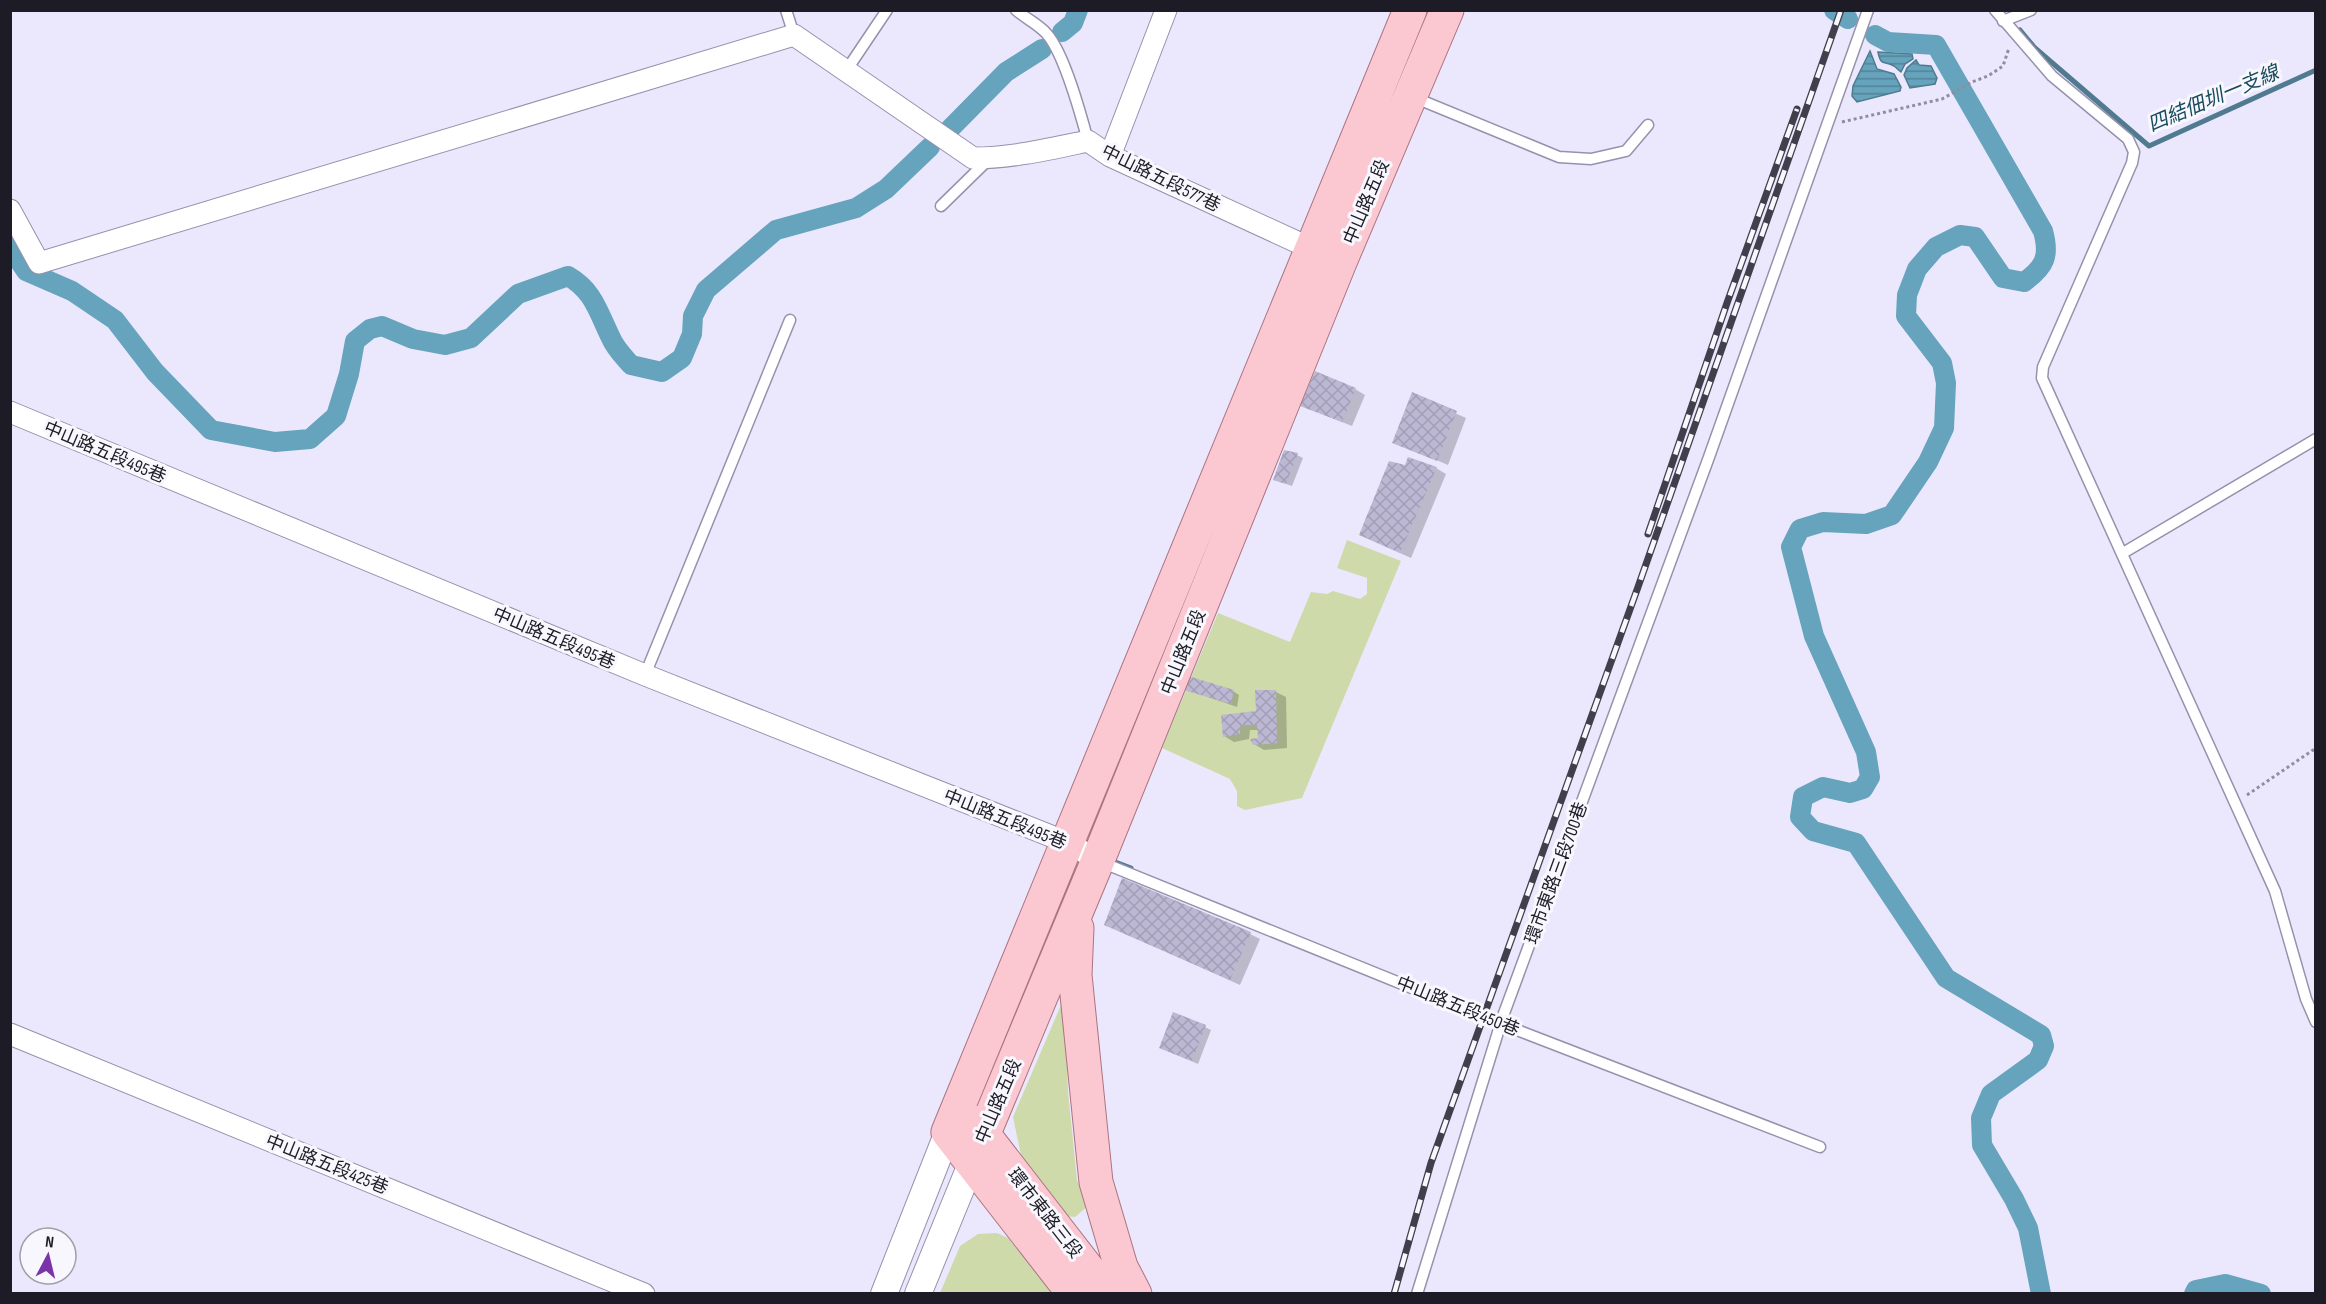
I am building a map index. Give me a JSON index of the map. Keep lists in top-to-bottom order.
{
  "streets": {
    "main road": ["中山路五段", "環市東路三段"],
    "street": ["中山路五段577巷", "中山路五段495巷", "中山路五段425巷"],
    "lane": ["環市東路三段700巷", "中山路五段450巷"]
  },
  "crossings": [
    ["中山路五段577巷", "中山路五段"],
    ["中山路五段", "中山路五段495巷"],
    ["中山路五段", "中山路五段450巷"],
    ["中山路五段", "環市東路三段"],
    ["中山路五段495巷", "中山路五段450巷"],
    ["環市東路三段700巷", "中山路五段450巷"]
  ],
  "water": ["四結佃圳一支線"],
  "north": "top"
}
